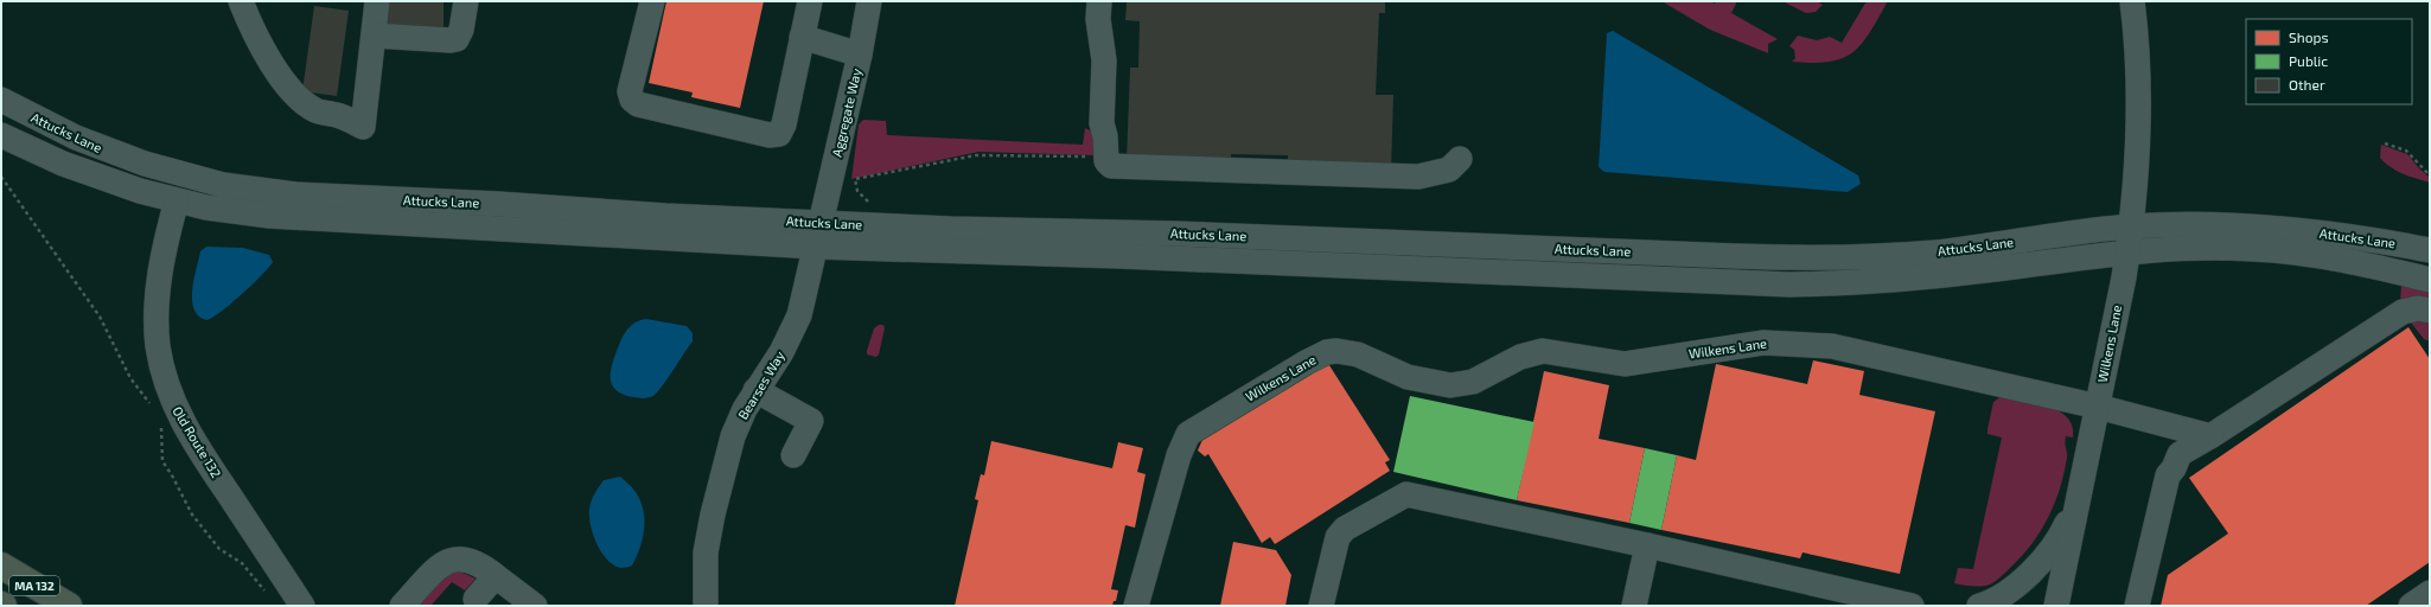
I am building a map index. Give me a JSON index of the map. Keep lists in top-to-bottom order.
{
  "streets": {
    "main road": ["MA 132"],
    "street": [
      "Aggregate Way",
      "Attucks Lane",
      "Wilkens Lane",
      "Bearses Way",
      "Old Route 132"
    ]
  },
  "crossings": [
    ["Aggregate Way", "Attucks Lane"],
    ["Aggregate Way", "Bearses Way"],
    ["Attucks Lane", "Wilkens Lane"],
    ["Attucks Lane", "Bearses Way"],
    ["Attucks Lane", "Old Route 132"]
  ],
  "legend": ["Shops", "Public", "Other"]
}
